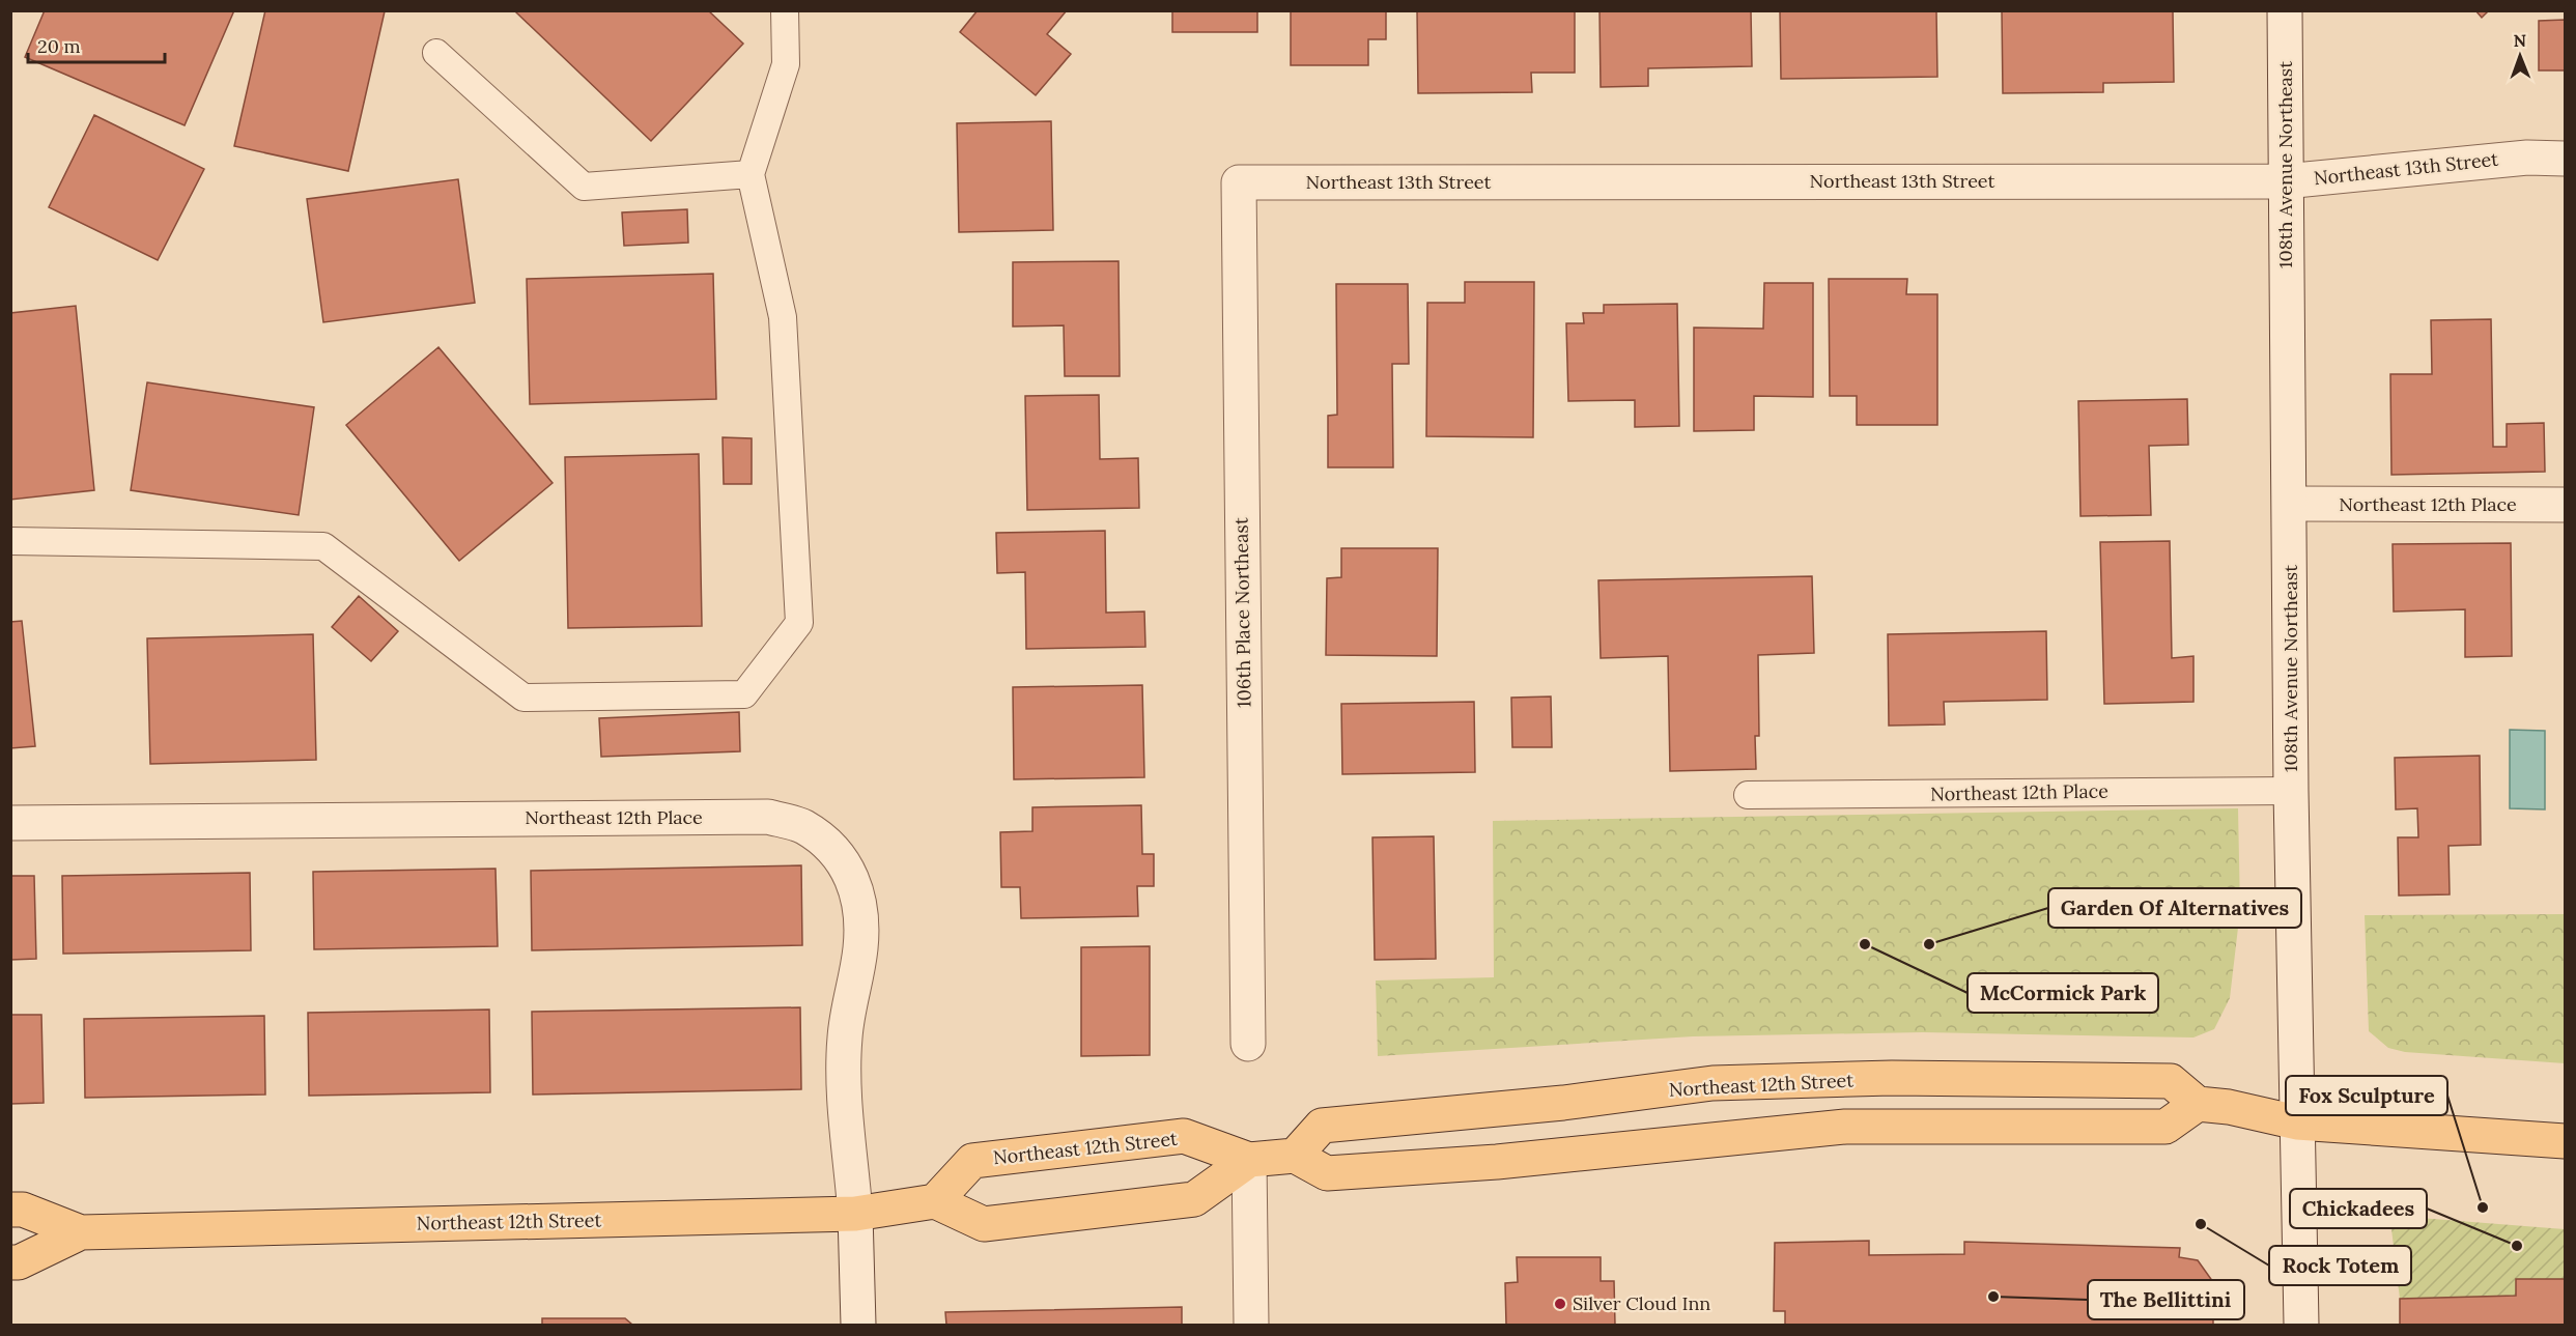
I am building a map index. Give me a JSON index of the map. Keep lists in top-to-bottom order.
{
  "streets": {
    "main road": ["Northeast 12th Street"],
    "street": [
      "108th Avenue Northeast",
      "Northeast 13th Street",
      "Northeast 12th Place",
      "106th Place Northeast"
    ]
  },
  "crossings": [
    ["108th Avenue Northeast", "Northeast 13th Street"],
    ["108th Avenue Northeast", "Northeast 12th Place"],
    ["Northeast 13th Street", "106th Place Northeast"],
    ["Northeast 12th Place", "Northeast 12th Street"]
  ],
  "places": [
    "McCormick Park",
    "Garden Of Alternatives",
    "Fox Sculpture",
    "Rock Totem",
    "Chickadees",
    "The Bellittini",
    "Silver Cloud Inn"
  ],
  "scale_bar": "20 m",
  "north": "top"
}
